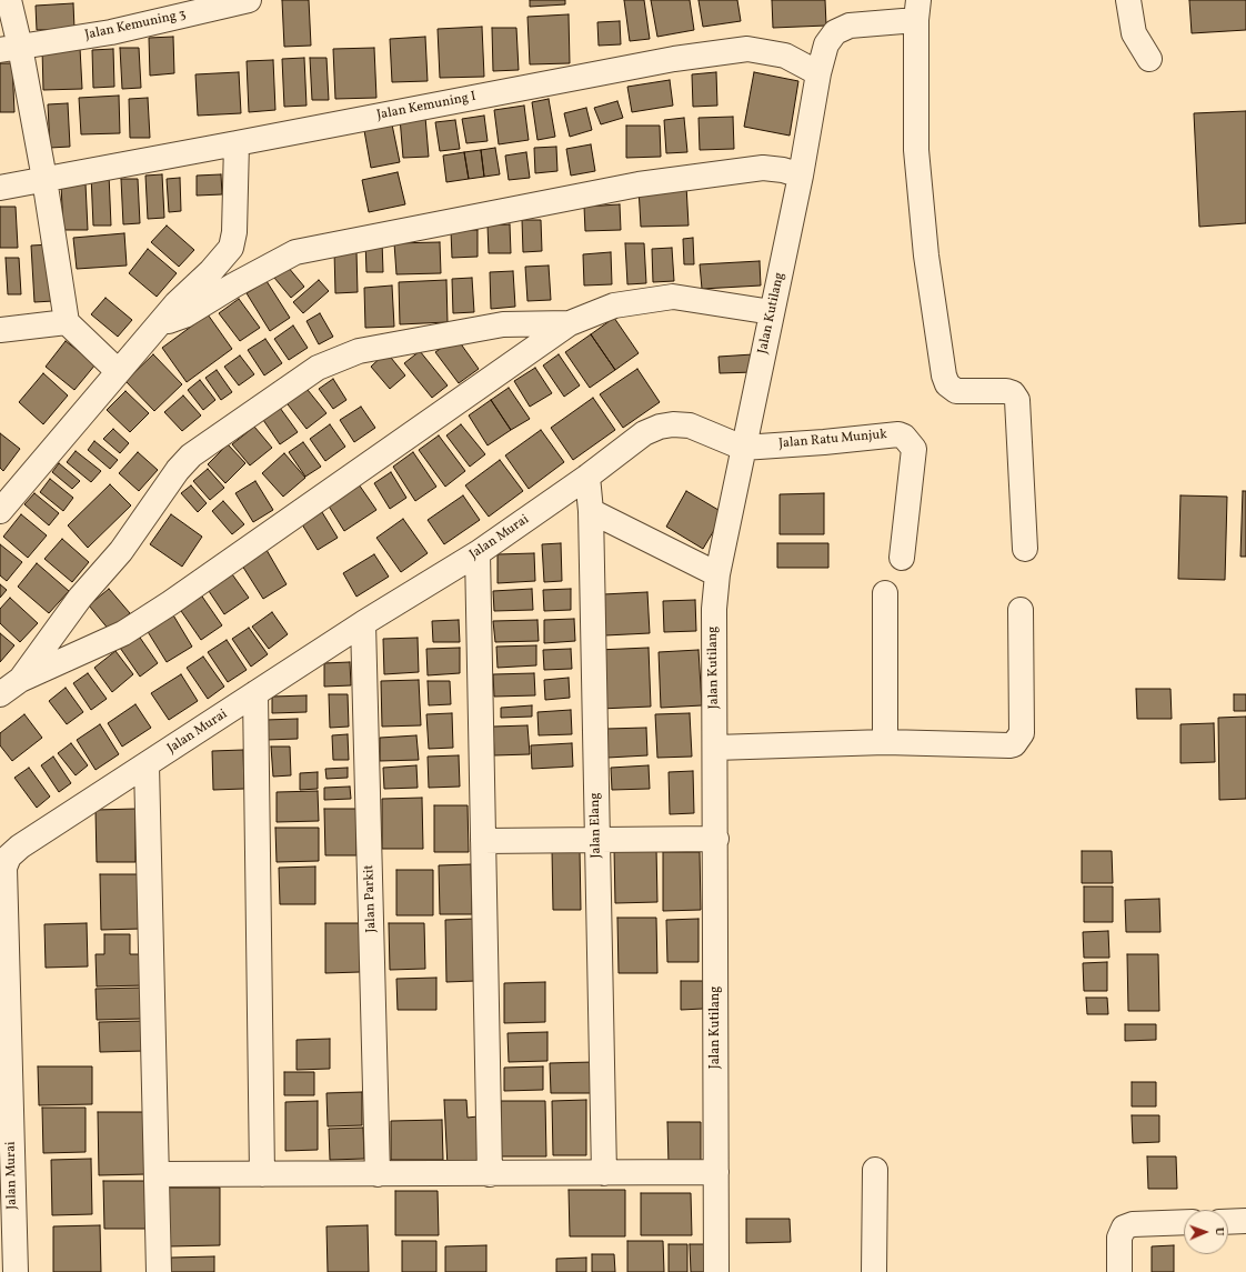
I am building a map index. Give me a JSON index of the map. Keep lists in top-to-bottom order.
{
  "streets": {
    "street": [
      "Jalan Kemuning 3",
      "Jalan Kemuning I",
      "Jalan Kutilang",
      "Jalan Ratu Munjuk",
      "Jalan Murai",
      "Jalan Elang",
      "Jalan Parkit"
    ]
  },
  "crossings": [
    ["Jalan Kemuning I", "Jalan Kutilang"],
    ["Jalan Kutilang", "Jalan Ratu Munjuk"],
    ["Jalan Kutilang", "Jalan Murai"],
    ["Jalan Ratu Munjuk", "Jalan Murai"],
    ["Jalan Murai", "Jalan Elang"],
    ["Jalan Murai", "Jalan Parkit"]
  ],
  "north": "right"
}
